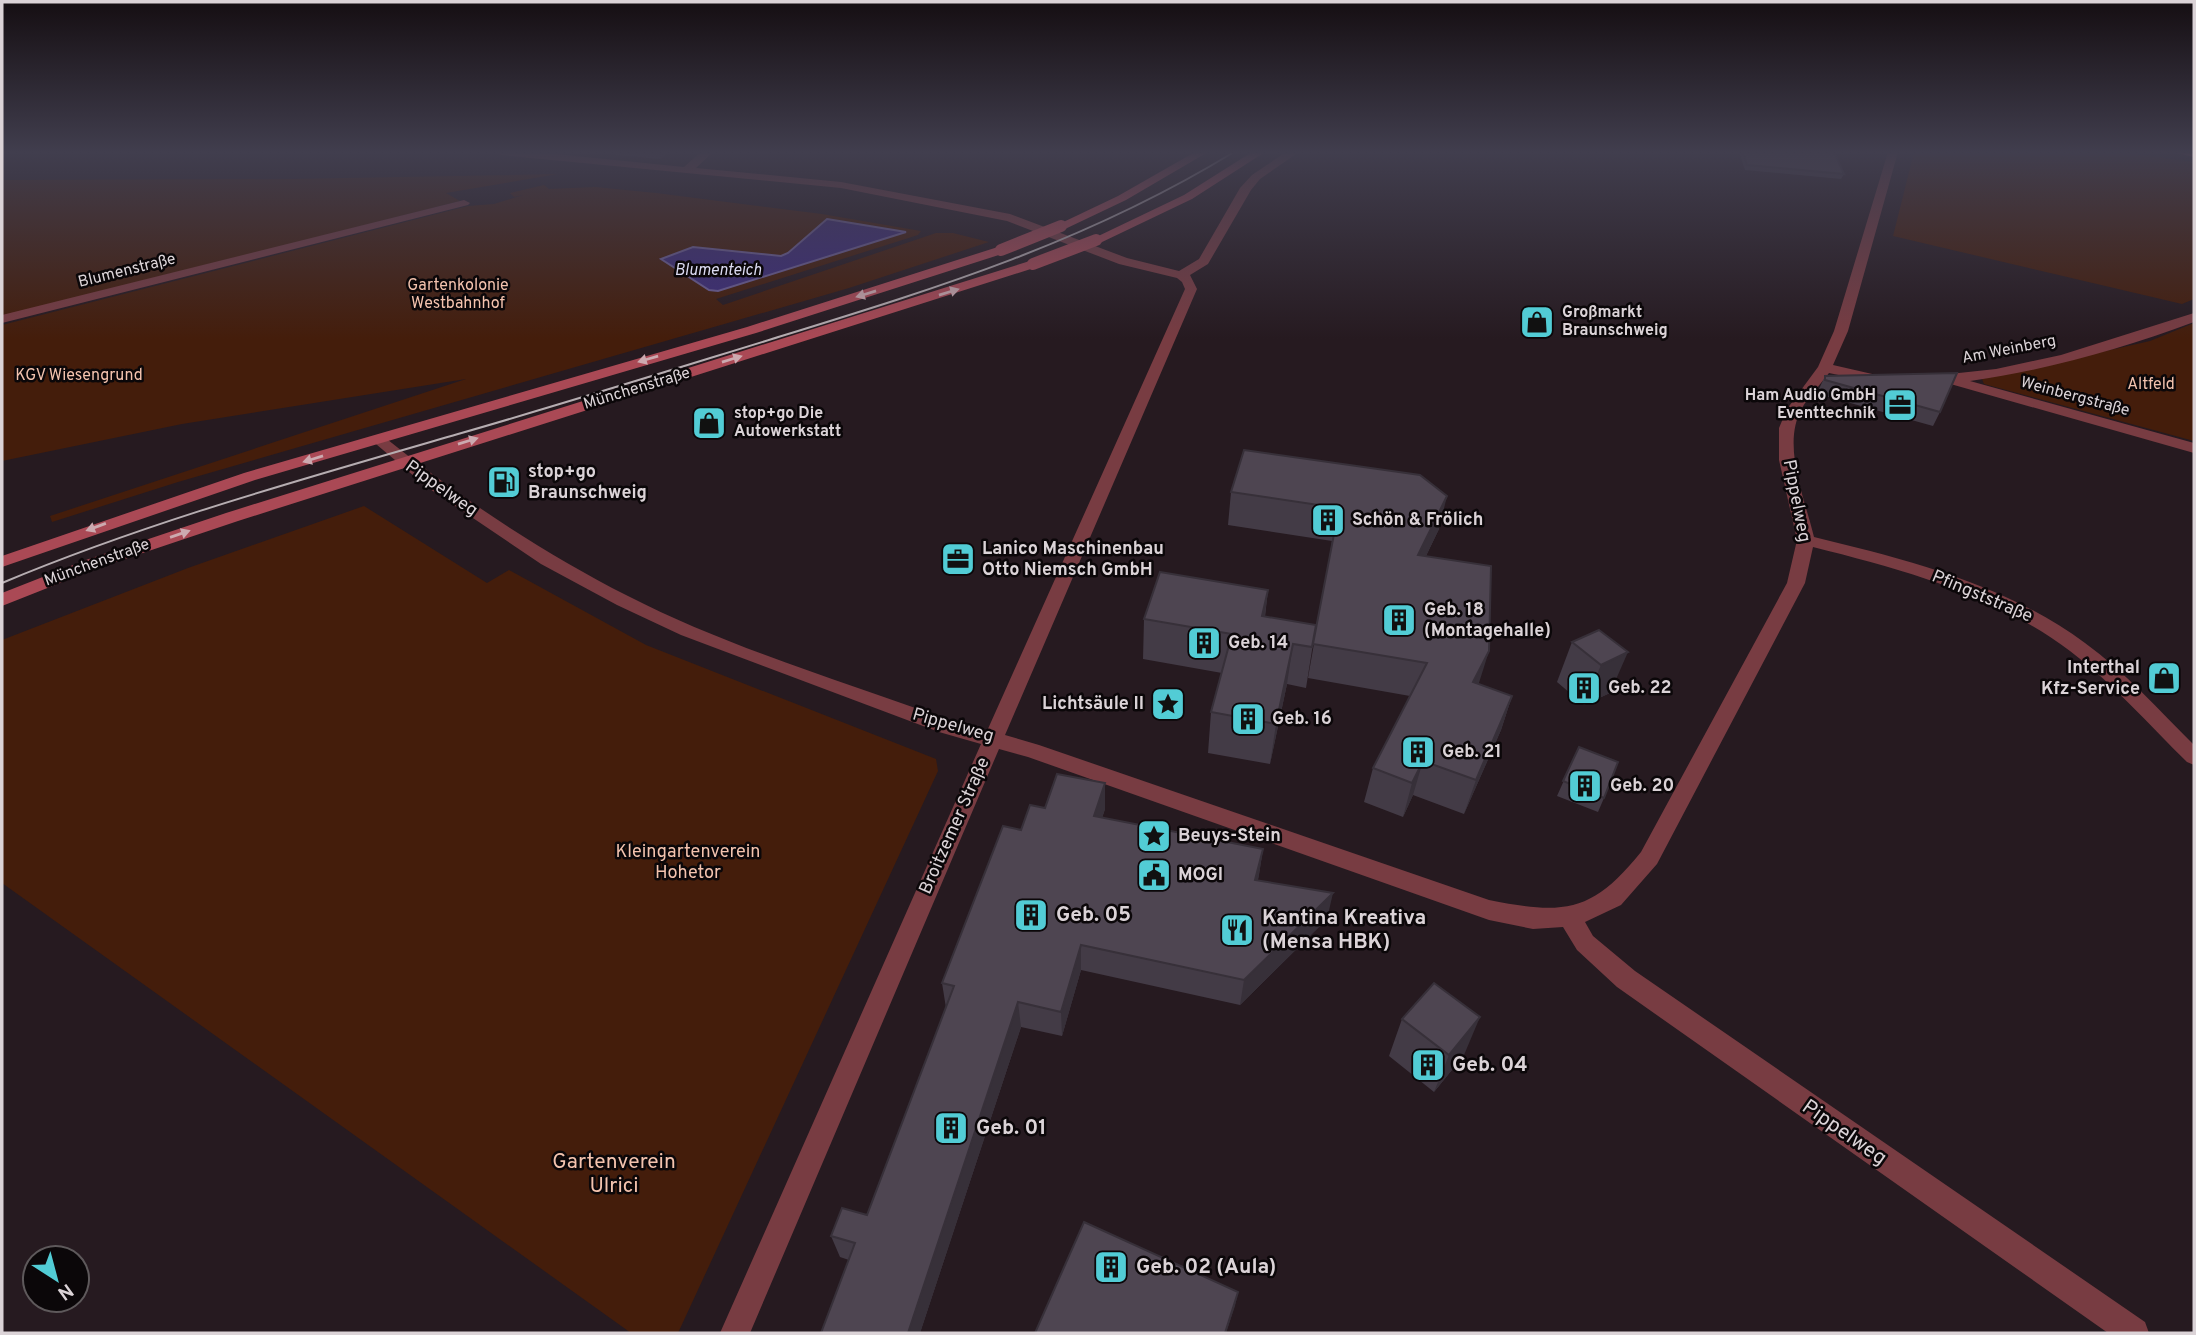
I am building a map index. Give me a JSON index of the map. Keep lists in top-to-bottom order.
{
  "streets": {
    "main road": ["Münchenstraße"],
    "street": [
      "Blumenstraße",
      "Am Weinberg",
      "Weinbergstraße",
      "Pippelweg",
      "Pfingststraße",
      "Broitzemer Straße"
    ]
  },
  "crossings": [
    ["Am Weinberg", "Weinbergstraße"],
    ["Am Weinberg", "Pippelweg"],
    ["Münchenstraße", "Pippelweg"],
    ["Pippelweg", "Pfingststraße"],
    ["Pippelweg", "Broitzemer Straße"]
  ],
  "water": ["Blumenteich"],
  "parks": [
    "Gartenkolonie Westbahnhof",
    "KGV Wiesengrund",
    "Altfeld",
    "Kleingartenverein Hohetor",
    "Gartenverein Ulrici"
  ],
  "places": {
    "shop": ["Großmarkt Braunschweig", "stop+go Die Autowerkstatt", "Interthal Kfz-Service"],
    "office": ["Ham Audio GmbH Eventtechnik", "Lanico Maschinenbau Otto Niemsch GmbH"],
    "fuel station": ["stop+go Braunschweig"],
    "building": [
      "Schön & Frölich",
      "Geb. 18 (Montagehalle)",
      "Geb. 14",
      "Geb. 22",
      "Geb. 16",
      "Geb. 21",
      "Geb. 20",
      "Geb. 05",
      "Geb. 04",
      "Geb. 01",
      "Geb. 02 (Aula)"
    ],
    "place": ["Lichtsäule II", "Beuys-Stein"],
    "public building": ["MOGI"],
    "restaurant": ["Kantina Kreativa (Mensa HBK)"]
  },
  "north": "bottom right"
}
